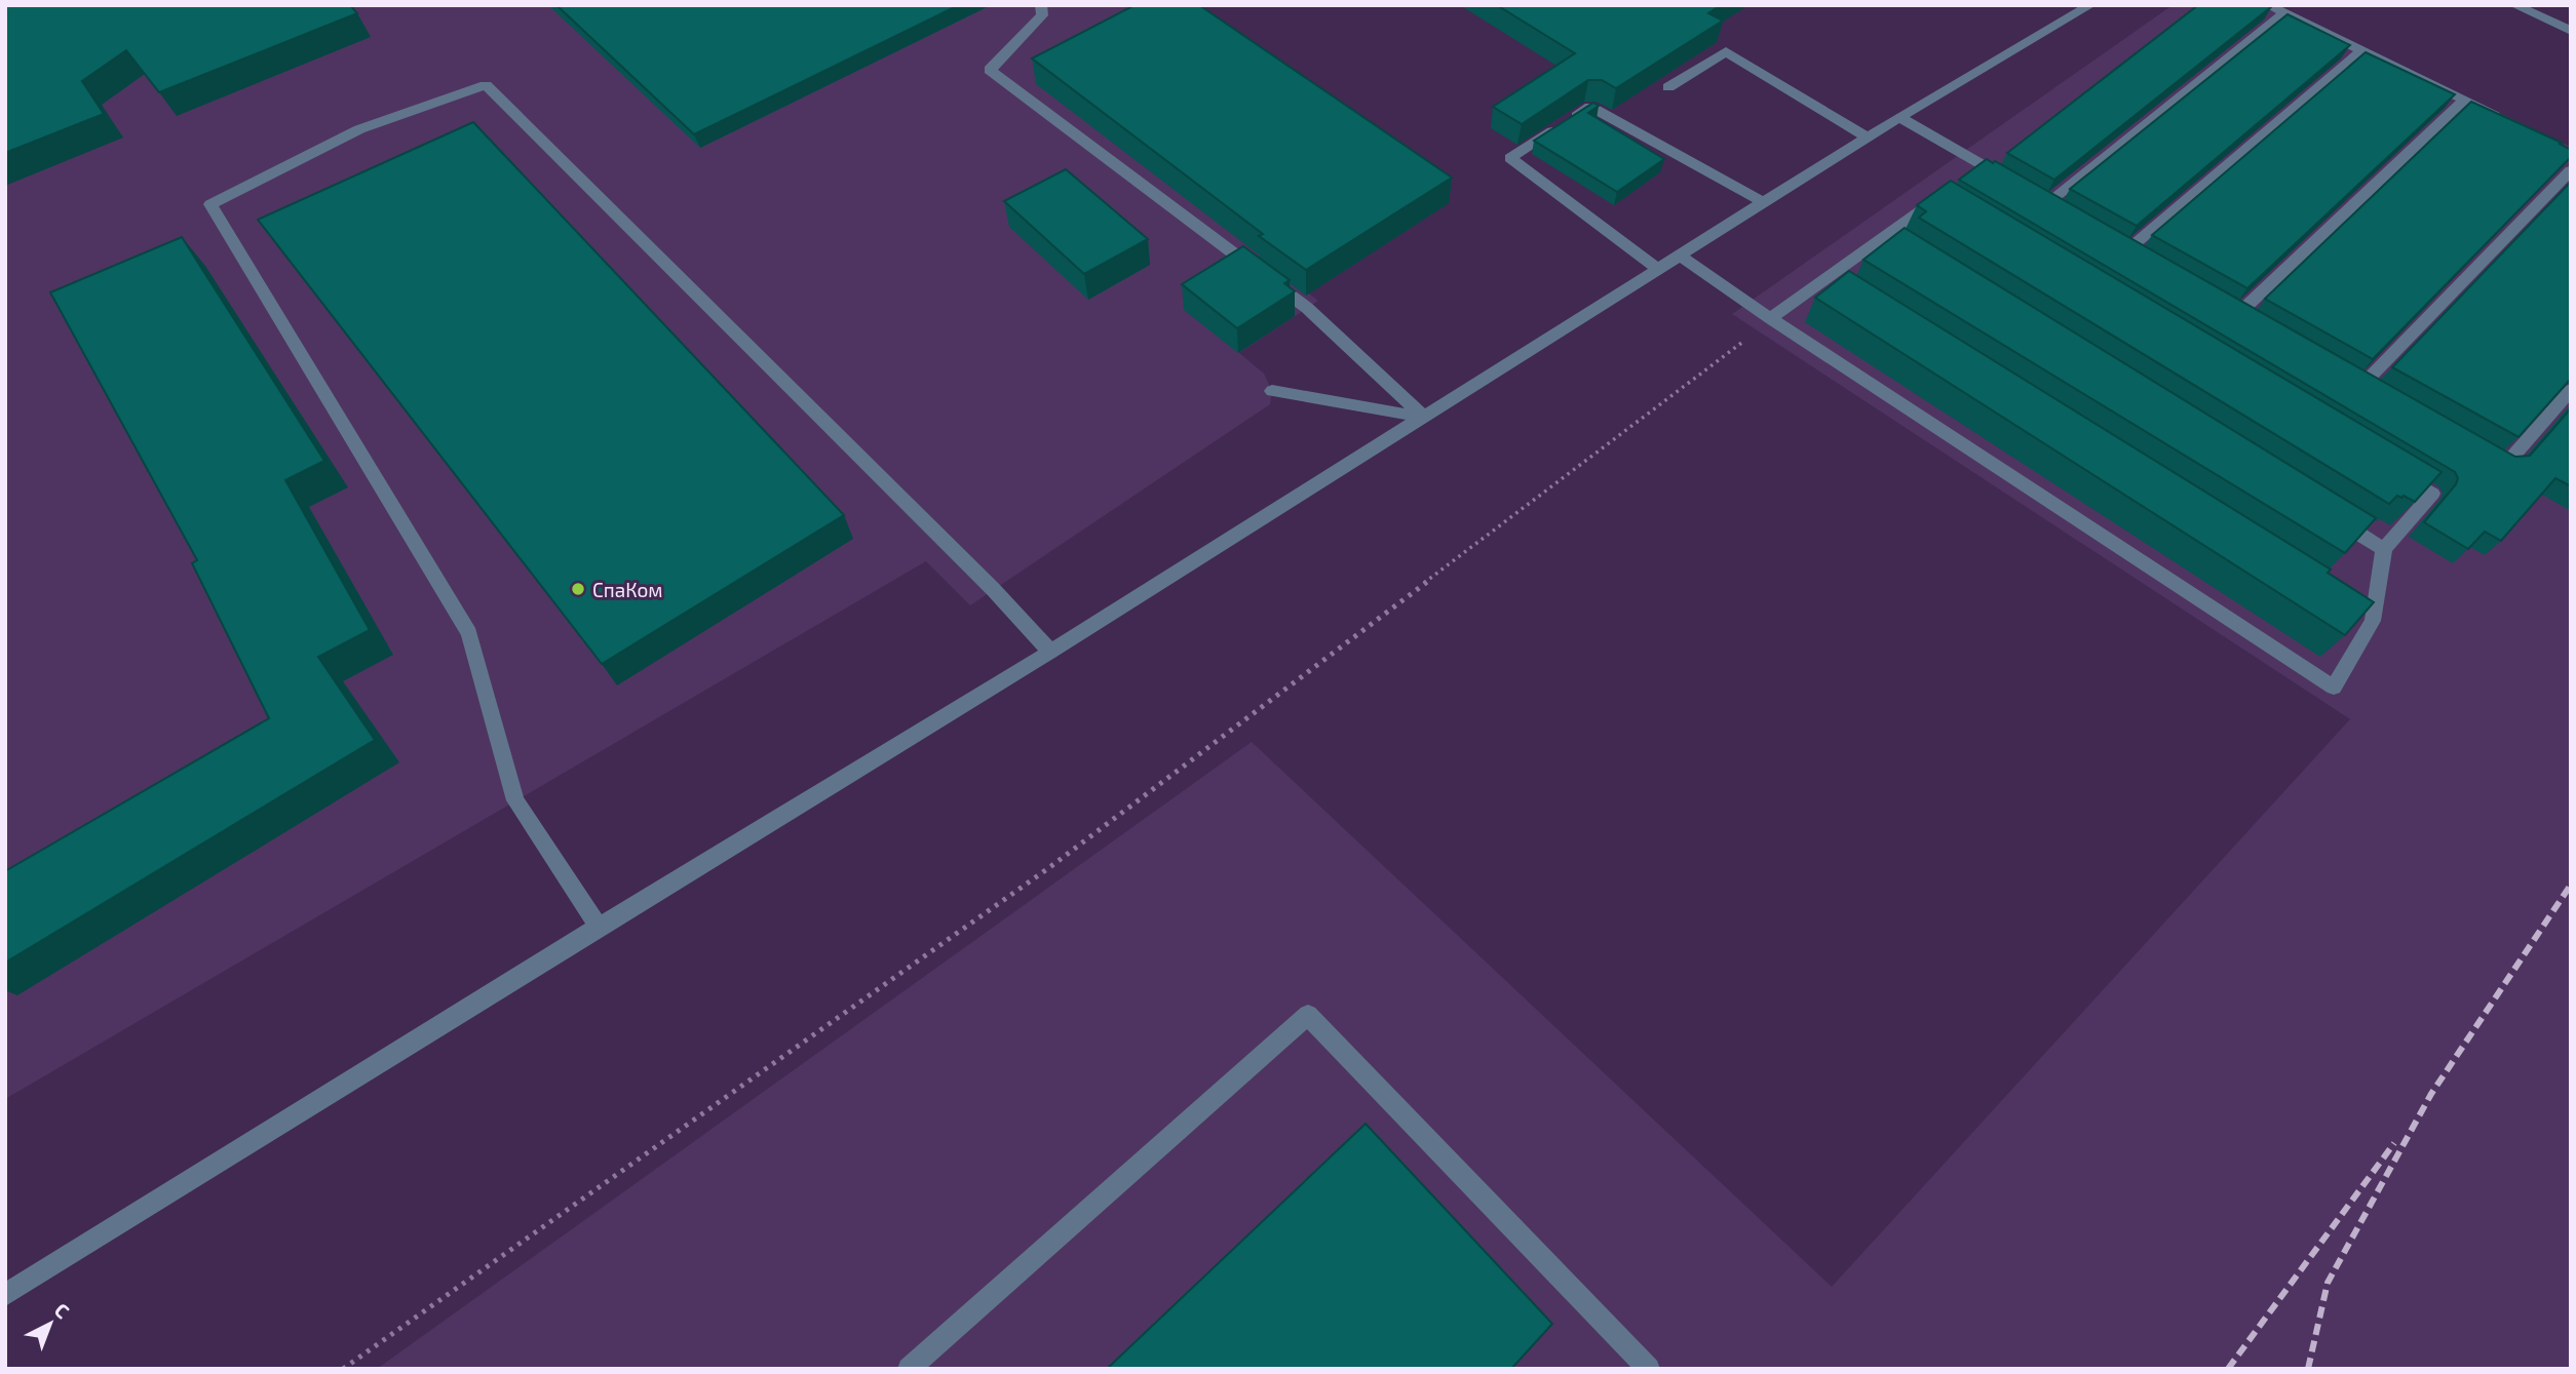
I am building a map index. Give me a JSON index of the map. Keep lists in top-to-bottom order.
{
  "places": ["СпаКом"],
  "north": "top right"
}
